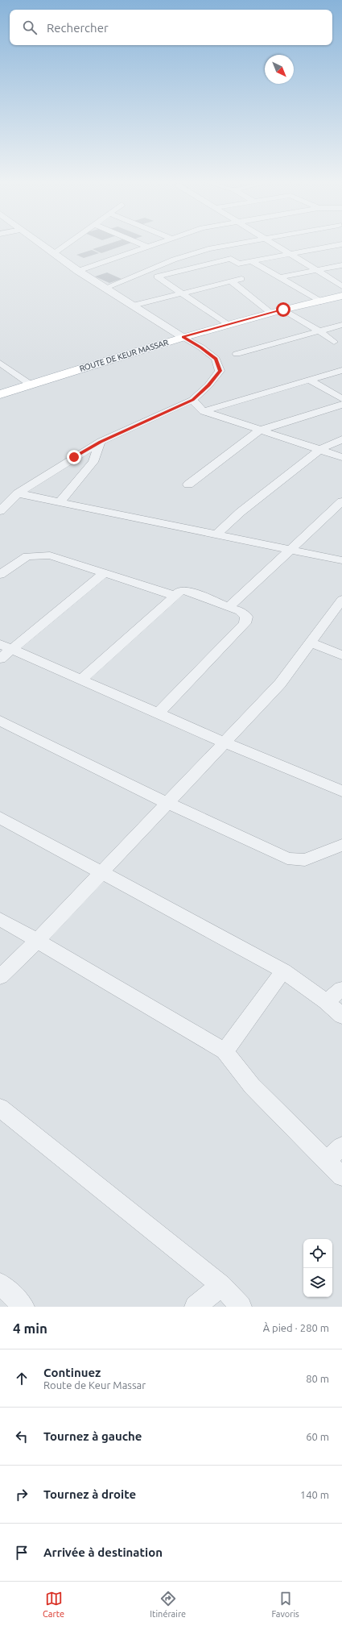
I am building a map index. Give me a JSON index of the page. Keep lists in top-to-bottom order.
{
  "streets": {
    "main road": ["ROUTE DE KEUR MASSAR"]
  },
  "north": "bottom right",
  "page": {
    "search": "Rechercher",
    "heading": ["4 min", "À pied · 280 m"],
    "list": [
      ["Continuez", "Route de Keur Massar", "80 m"],
      ["Tournez à gauche", "60 m"],
      ["Tournez à droite", "140 m"],
      "Arrivée à destination"
    ],
    "nav": ["Carte", "Itinéraire", "Favoris"]
  }
}
